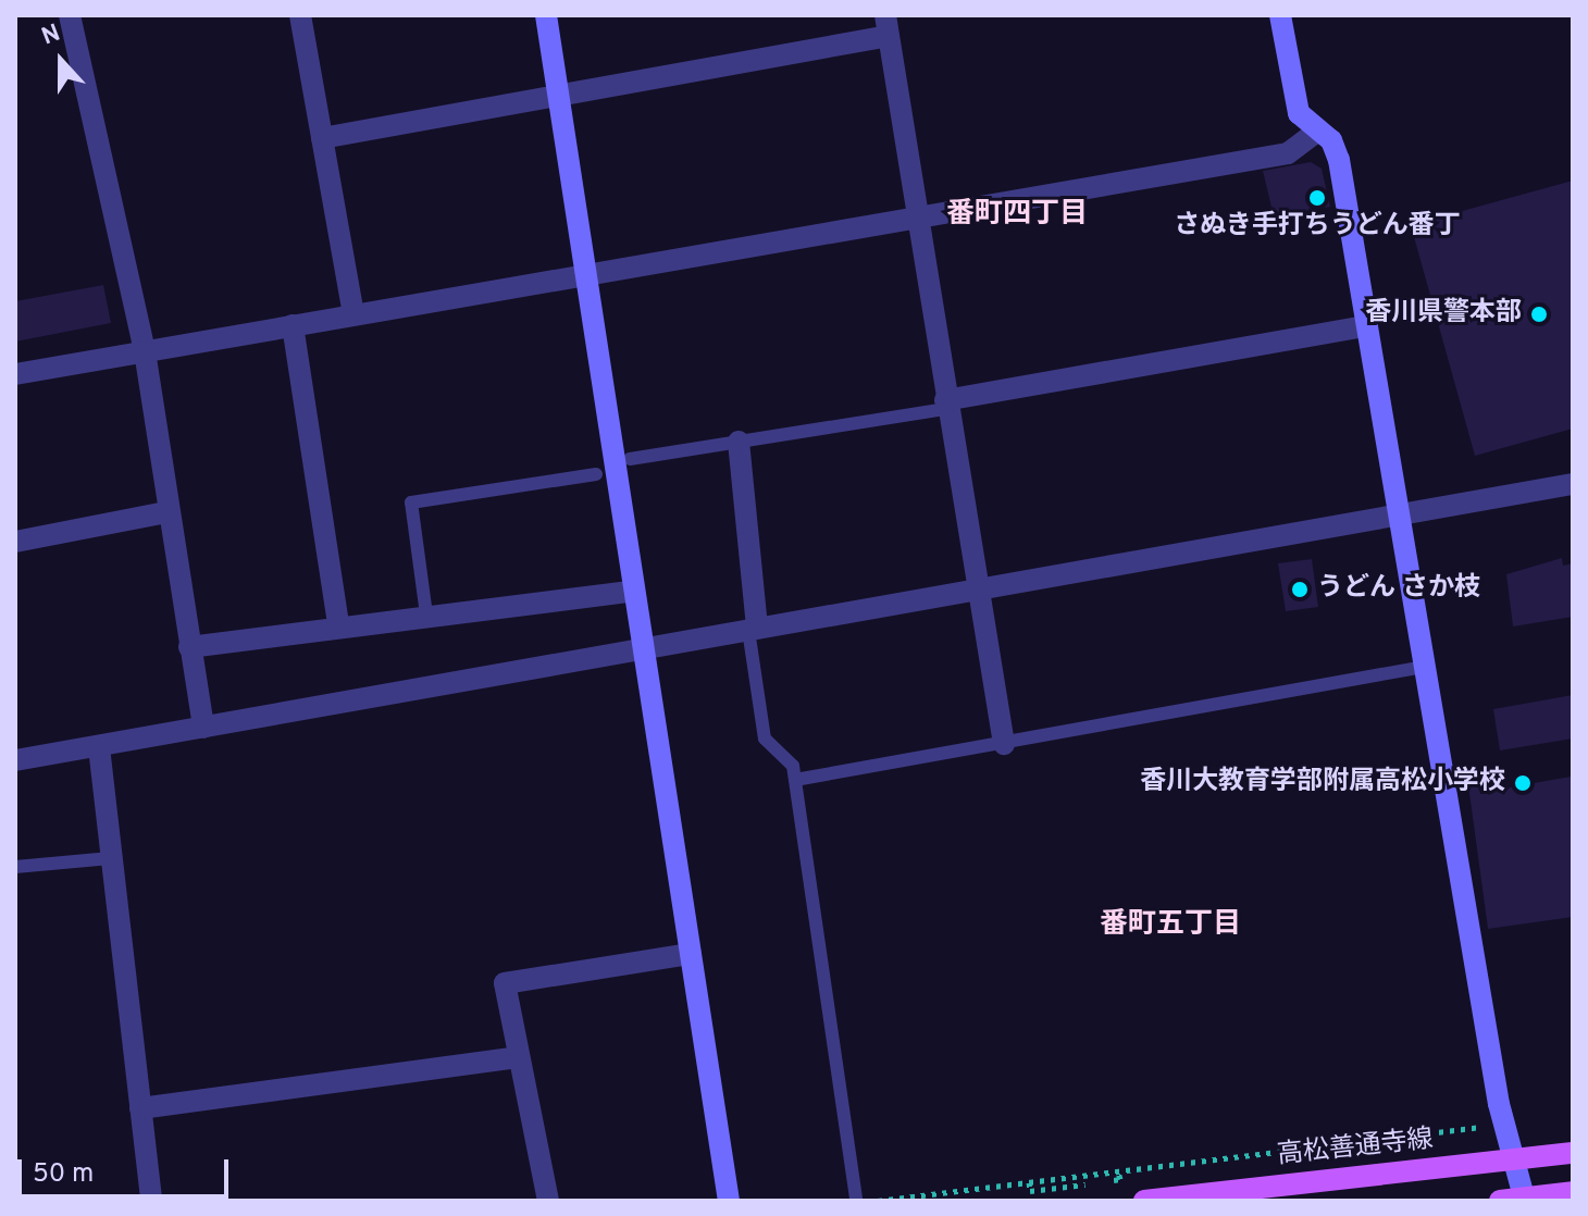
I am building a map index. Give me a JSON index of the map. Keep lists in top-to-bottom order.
{
  "streets": {
    "main road": ["高松善通寺線"]
  },
  "districts": ["番町四丁目", "番町五丁目"],
  "places": [
    "さぬき手打ちうどん番丁",
    "香川県警本部",
    "うどん さか枝",
    "香川大教育学部附属高松小学校"
  ],
  "scale_bar": "50 m",
  "north": "top"
}
